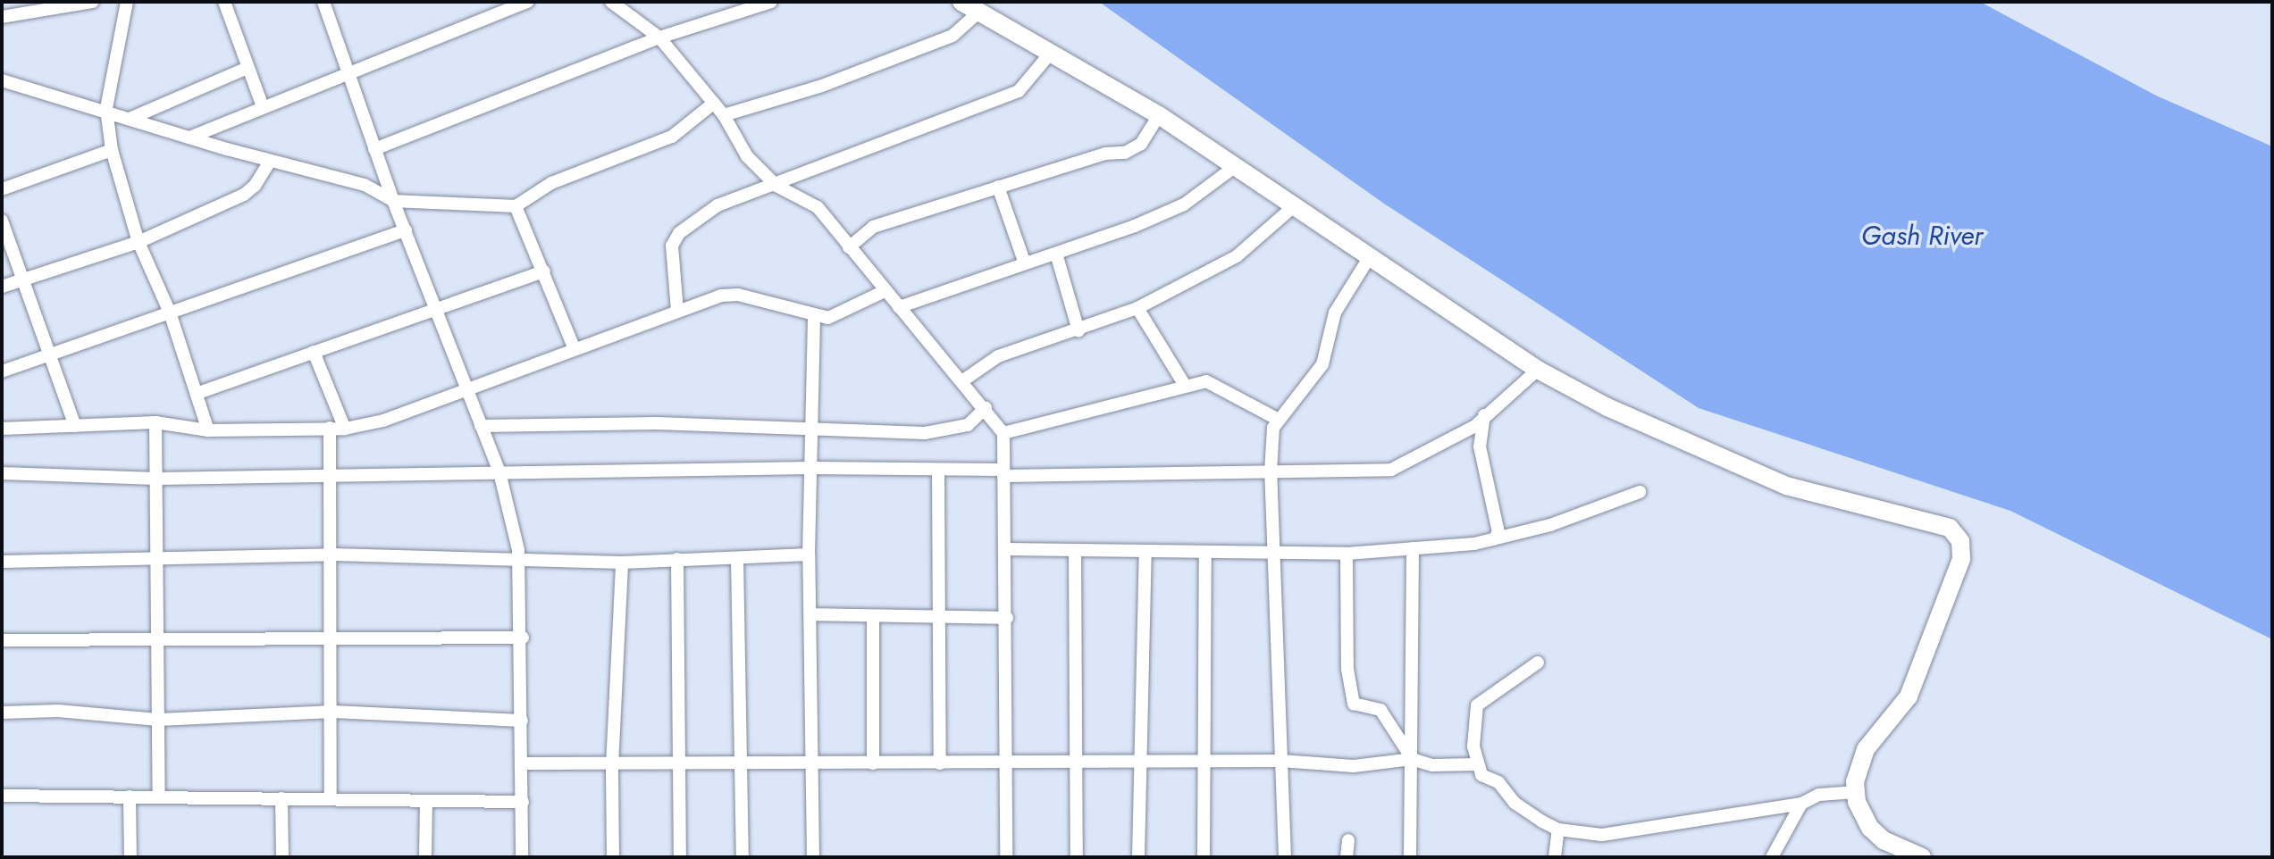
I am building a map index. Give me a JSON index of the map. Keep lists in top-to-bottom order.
{
  "water": ["Gash River"]
}
